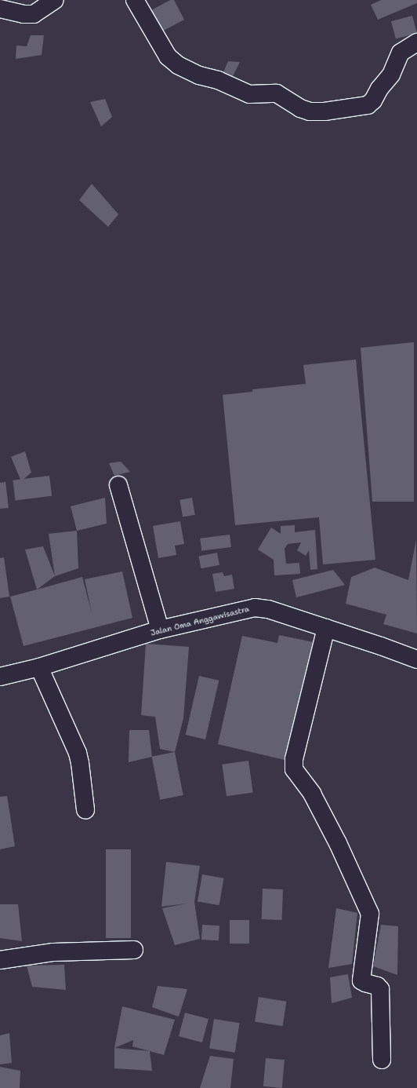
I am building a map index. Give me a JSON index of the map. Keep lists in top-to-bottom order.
{
  "streets": {
    "street": ["Jalan Oma Anggawisastra"]
  }
}
